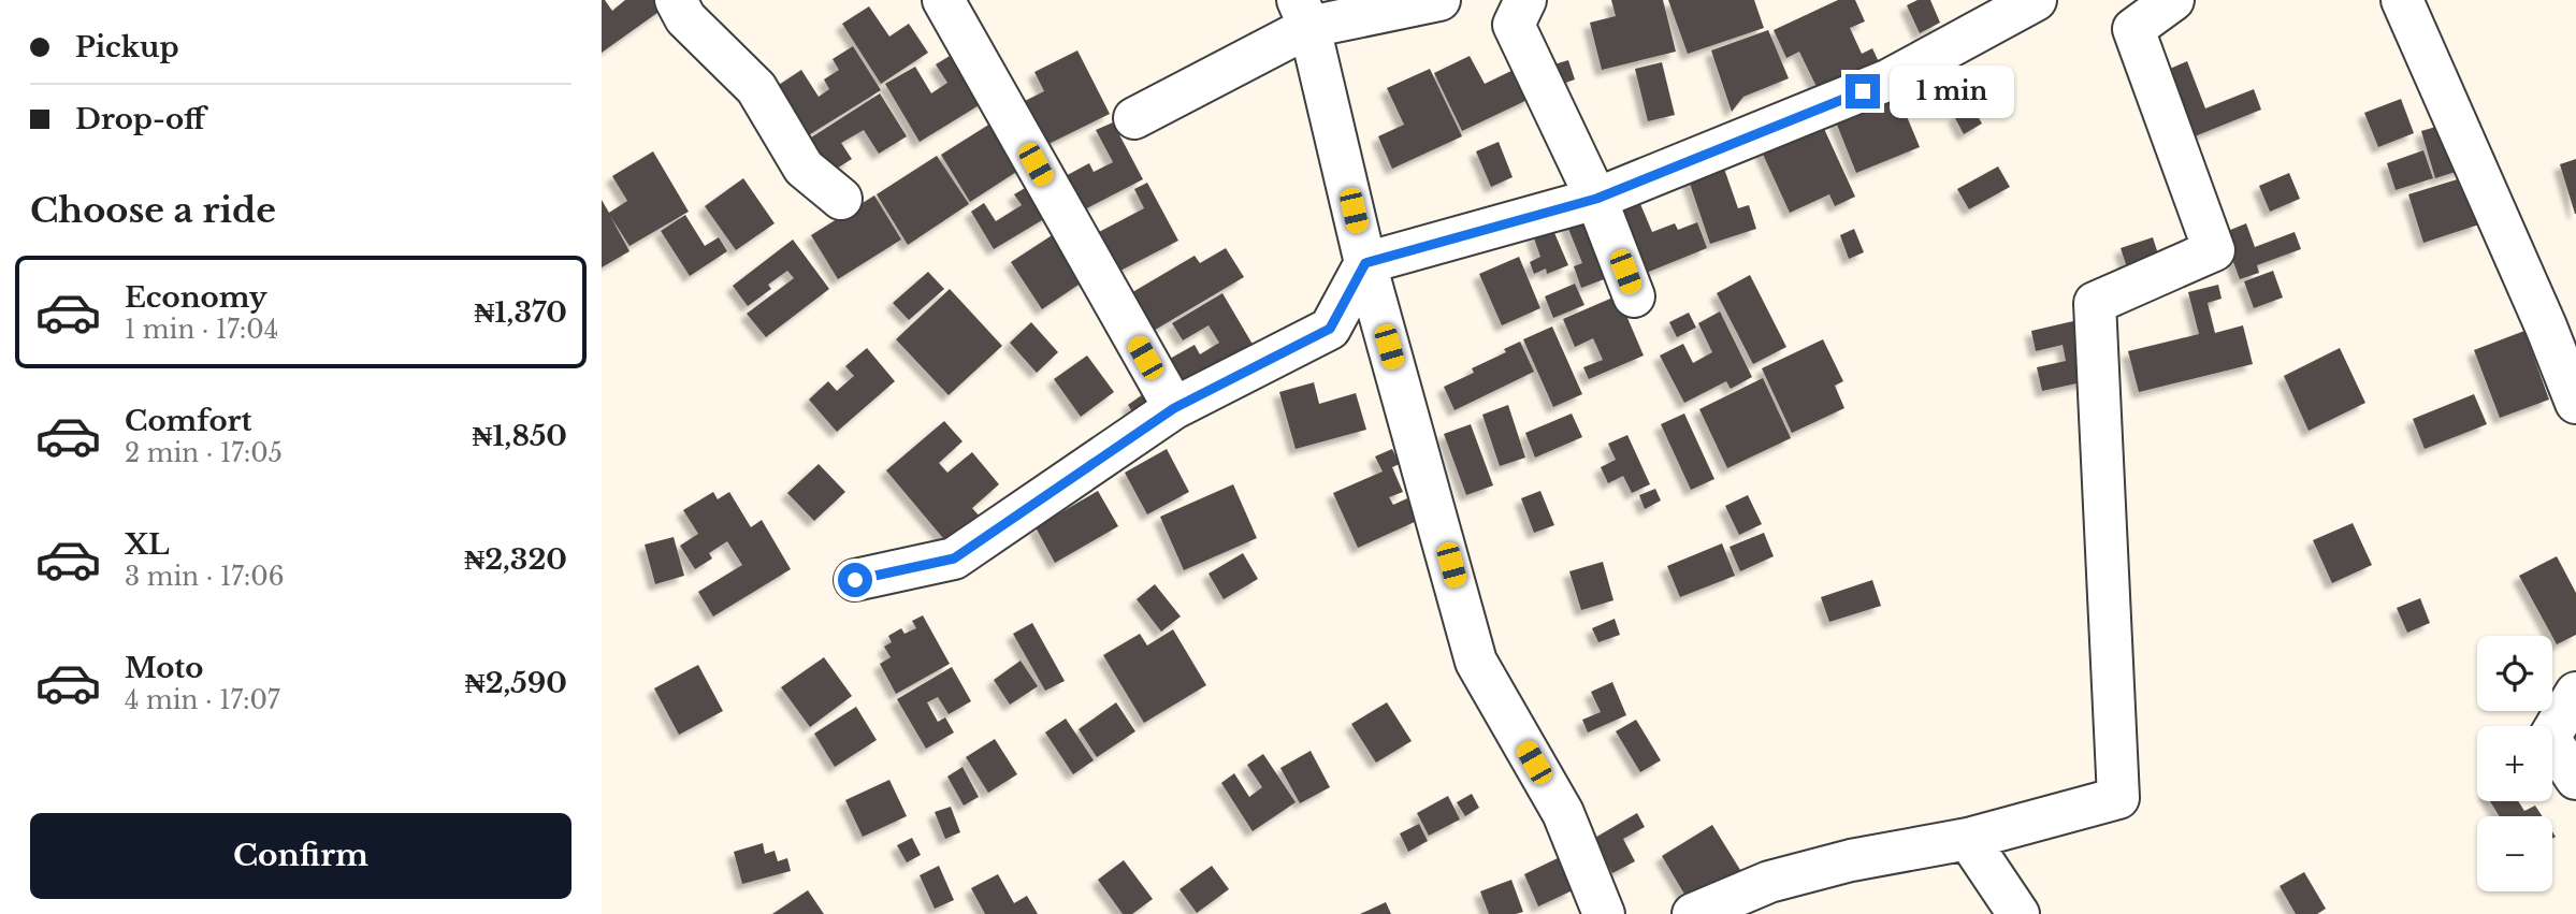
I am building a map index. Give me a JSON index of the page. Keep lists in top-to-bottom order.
{
  "page": {
    "banner": ["Pickup", "Drop-off"],
    "bubble": "1 min",
    "heading": "Choose a ride",
    "list": [
      {
        "name": "Economy",
        "note": "1 min · 17:04",
        "value": "₦1,370"
      },
      {
        "name": "Comfort",
        "note": "2 min · 17:05",
        "value": "₦1,850"
      },
      {
        "name": "XL",
        "note": "3 min · 17:06",
        "value": "₦2,320"
      },
      {
        "name": "Moto",
        "note": "4 min · 17:07",
        "value": "₦2,590"
      }
    ],
    "map_buttons": ["+", "−"],
    "buttons": "Confirm"
  }
}
